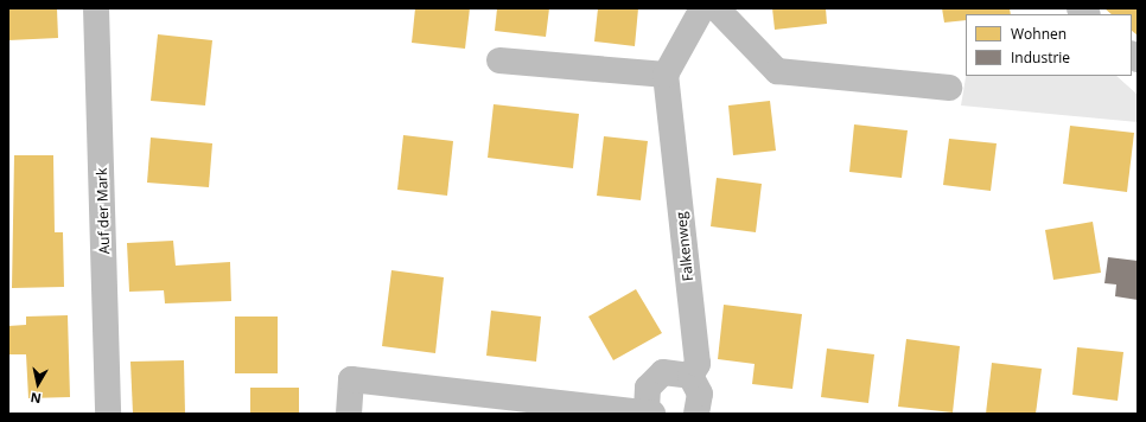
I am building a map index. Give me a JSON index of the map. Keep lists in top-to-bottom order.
{
  "streets": {
    "street": ["Auf der Mark", "Falkenweg"]
  },
  "legend": ["Wohnen", "Industrie"],
  "north": "bottom"
}
